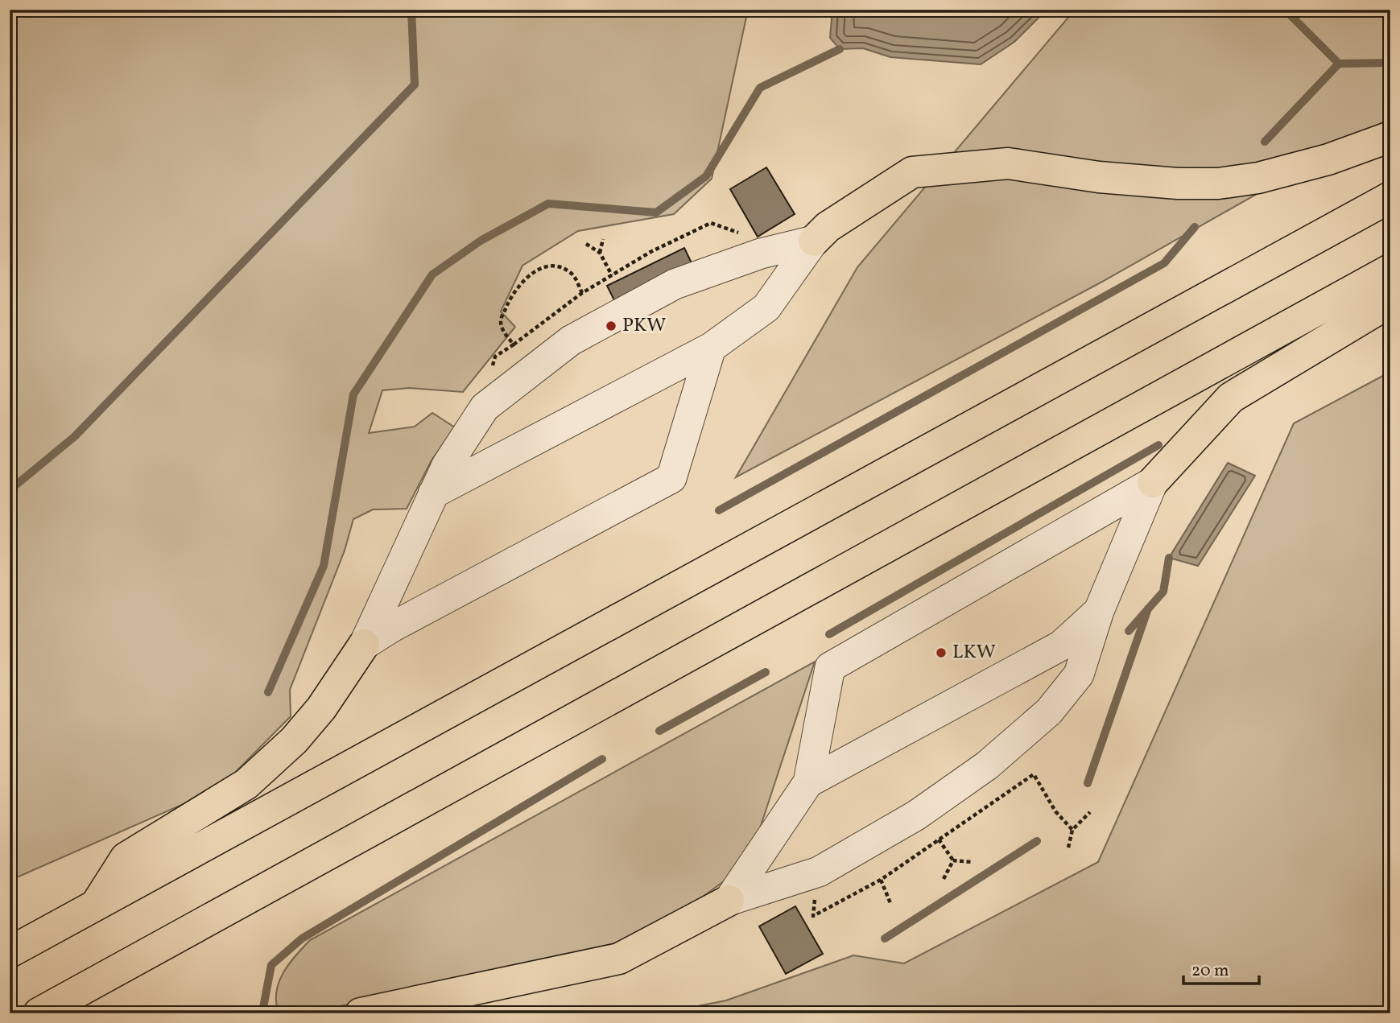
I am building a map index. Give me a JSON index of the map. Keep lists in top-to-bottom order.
{
  "places": ["PKW", "LKW"],
  "scale_bar": "20 m"
}
